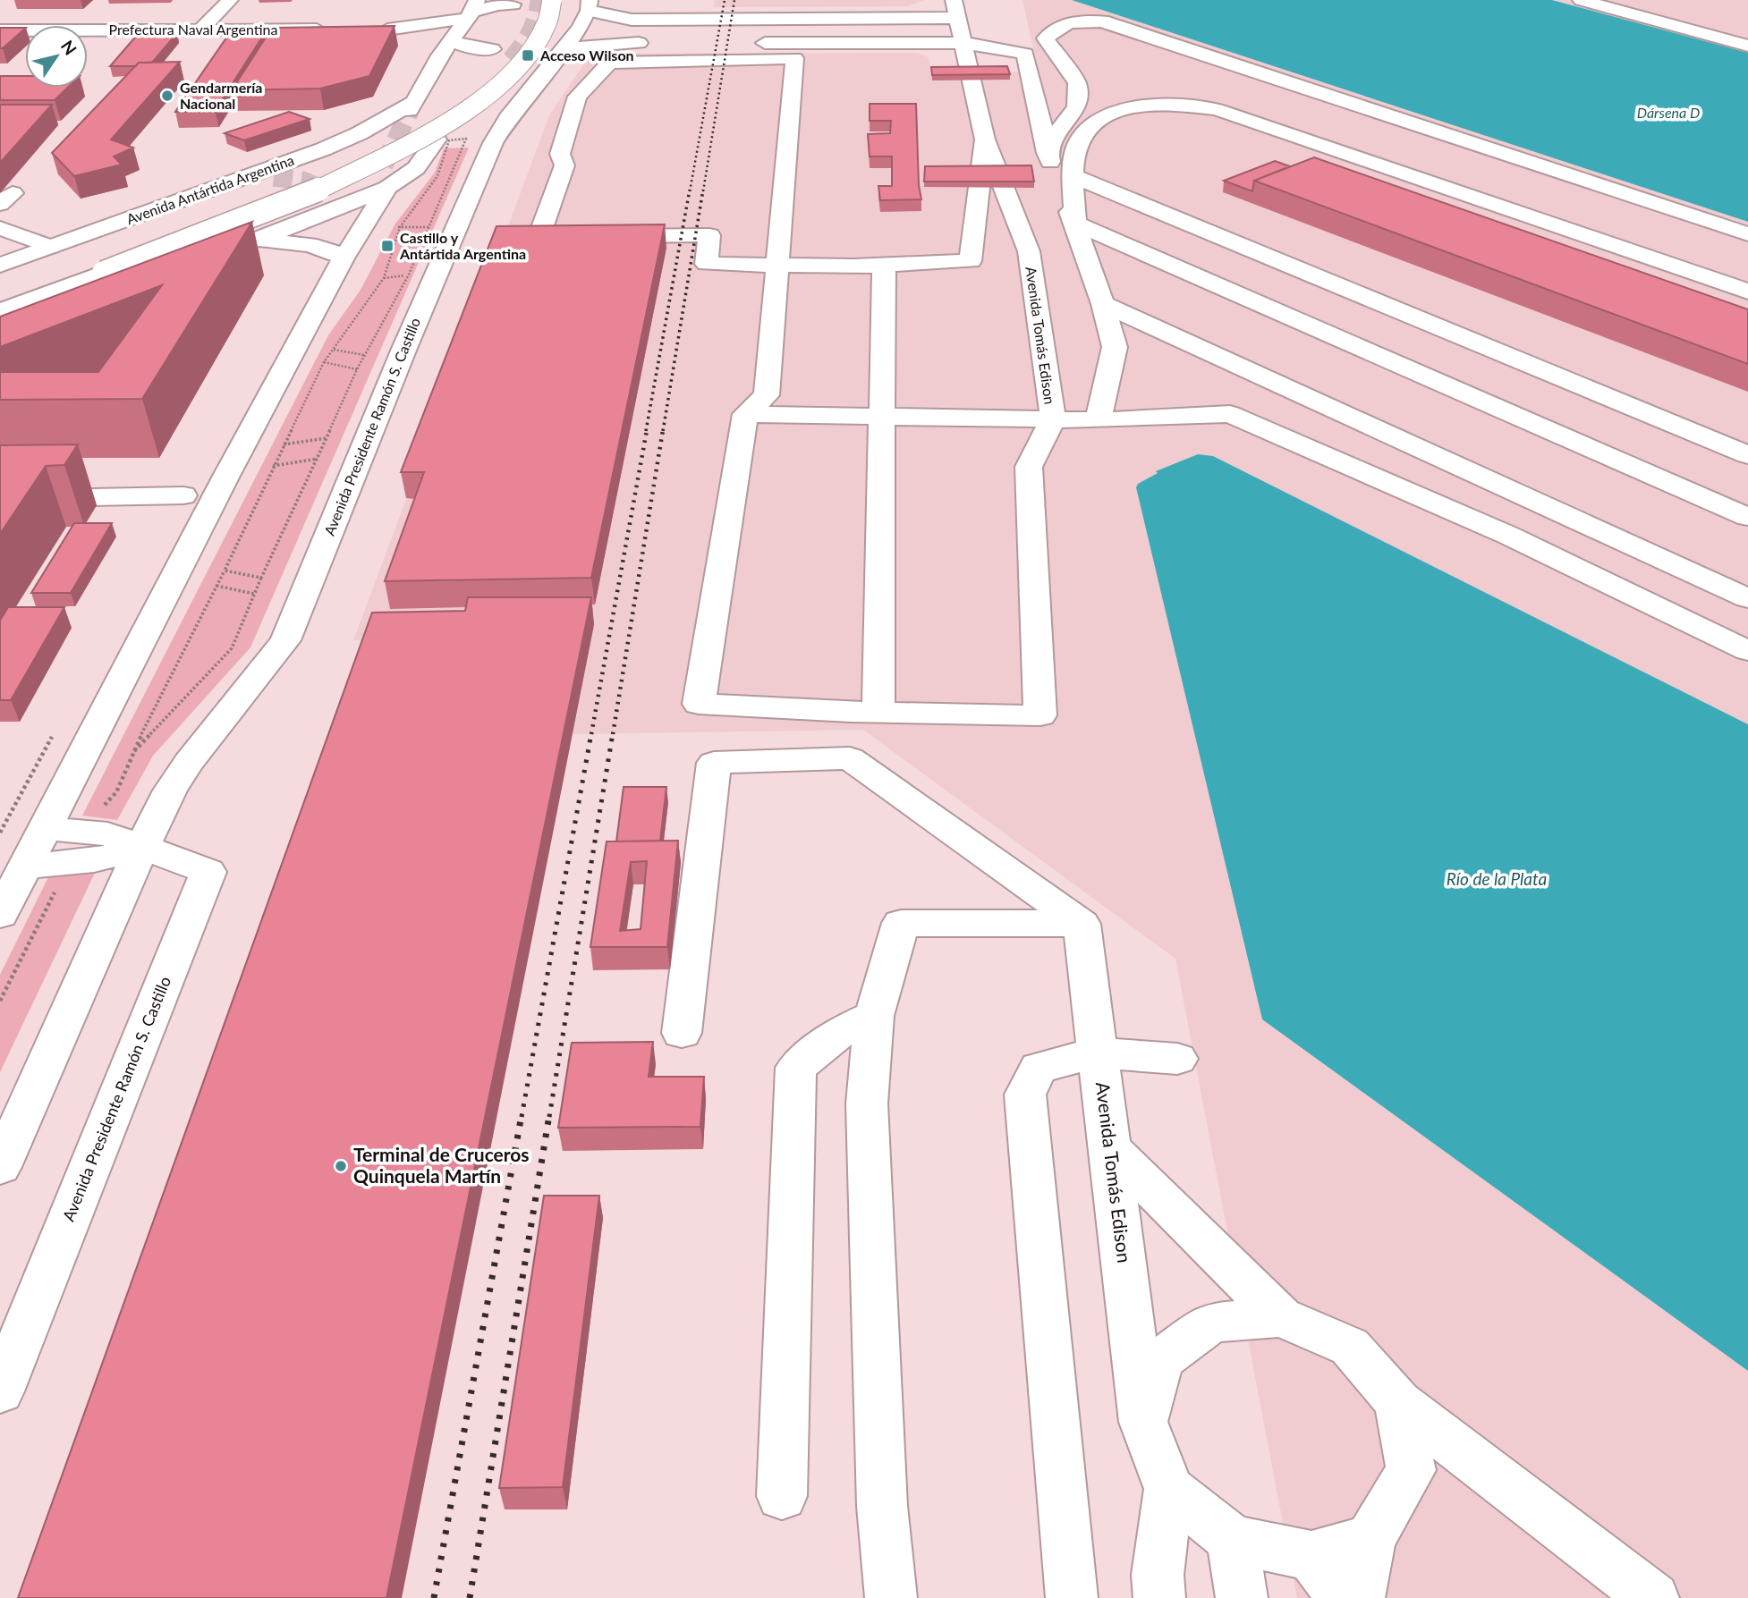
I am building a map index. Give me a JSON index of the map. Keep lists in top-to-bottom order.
{
  "streets": {
    "main road": [
      "Prefectura Naval Argentina",
      "Avenida Antártida Argentina",
      "Avenida Tomás Edison",
      "Avenida Presidente Ramón S. Castillo"
    ]
  },
  "water": ["Dársena D", "Río de la Plata"],
  "places": {
    "transit": ["Acceso Wilson", "Castillo y Antártida Argentina"],
    "other": ["Gendarmería Nacional", "Terminal de Cruceros Quinquela Martín"]
  },
  "north": "top right"
}
